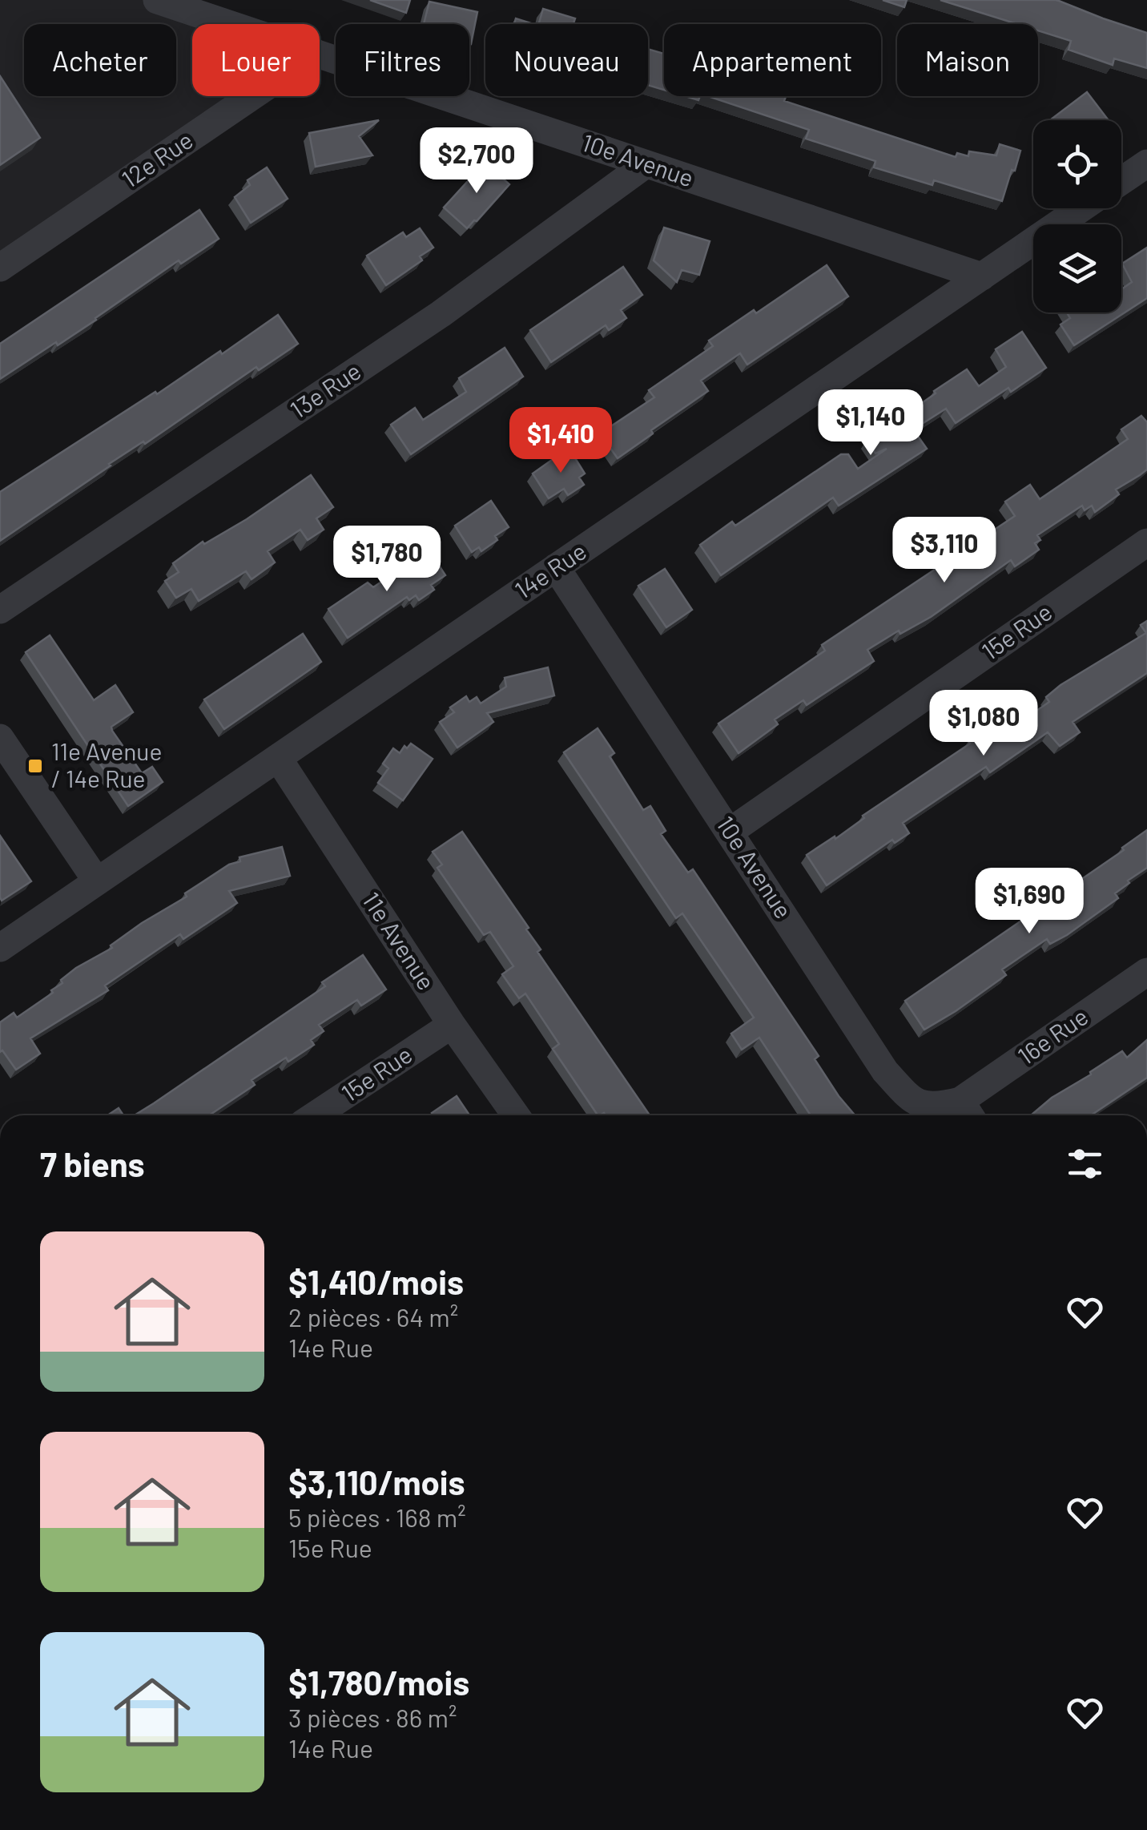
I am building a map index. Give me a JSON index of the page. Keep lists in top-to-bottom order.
{
  "streets": {
    "street": [
      "12e Rue",
      "10e Avenue",
      "13e Rue",
      "14e Rue",
      "15e Rue",
      "11e Avenue",
      "16e Rue"
    ]
  },
  "crossings": [
    ["10e Avenue", "13e Rue"],
    ["10e Avenue", "14e Rue"],
    ["10e Avenue", "15e Rue"],
    ["10e Avenue", "16e Rue"],
    ["14e Rue", "11e Avenue"],
    ["15e Rue", "11e Avenue"]
  ],
  "places": {
    "transit": ["11e Avenue / 14e Rue"]
  },
  "page": {
    "chip": [
      "Acheter",
      "Louer",
      "Filtres",
      "Nouveau",
      "Appartement",
      "Maison"
    ],
    "price": [
      "$2,700",
      "$1,140",
      "$1,410",
      "$3,110",
      "$1,780",
      "$1,080",
      "$1,690"
    ],
    "heading": "7 biens",
    "list": [
      {
        "name": "$1,410/mois",
        "note": "2 pièces · 64 m² · 14e Rue"
      },
      {
        "name": "$3,110/mois",
        "note": "5 pièces · 168 m² · 15e Rue"
      },
      {
        "name": "$1,780/mois",
        "note": "3 pièces · 86 m² · 14e Rue"
      }
    ]
  }
}
